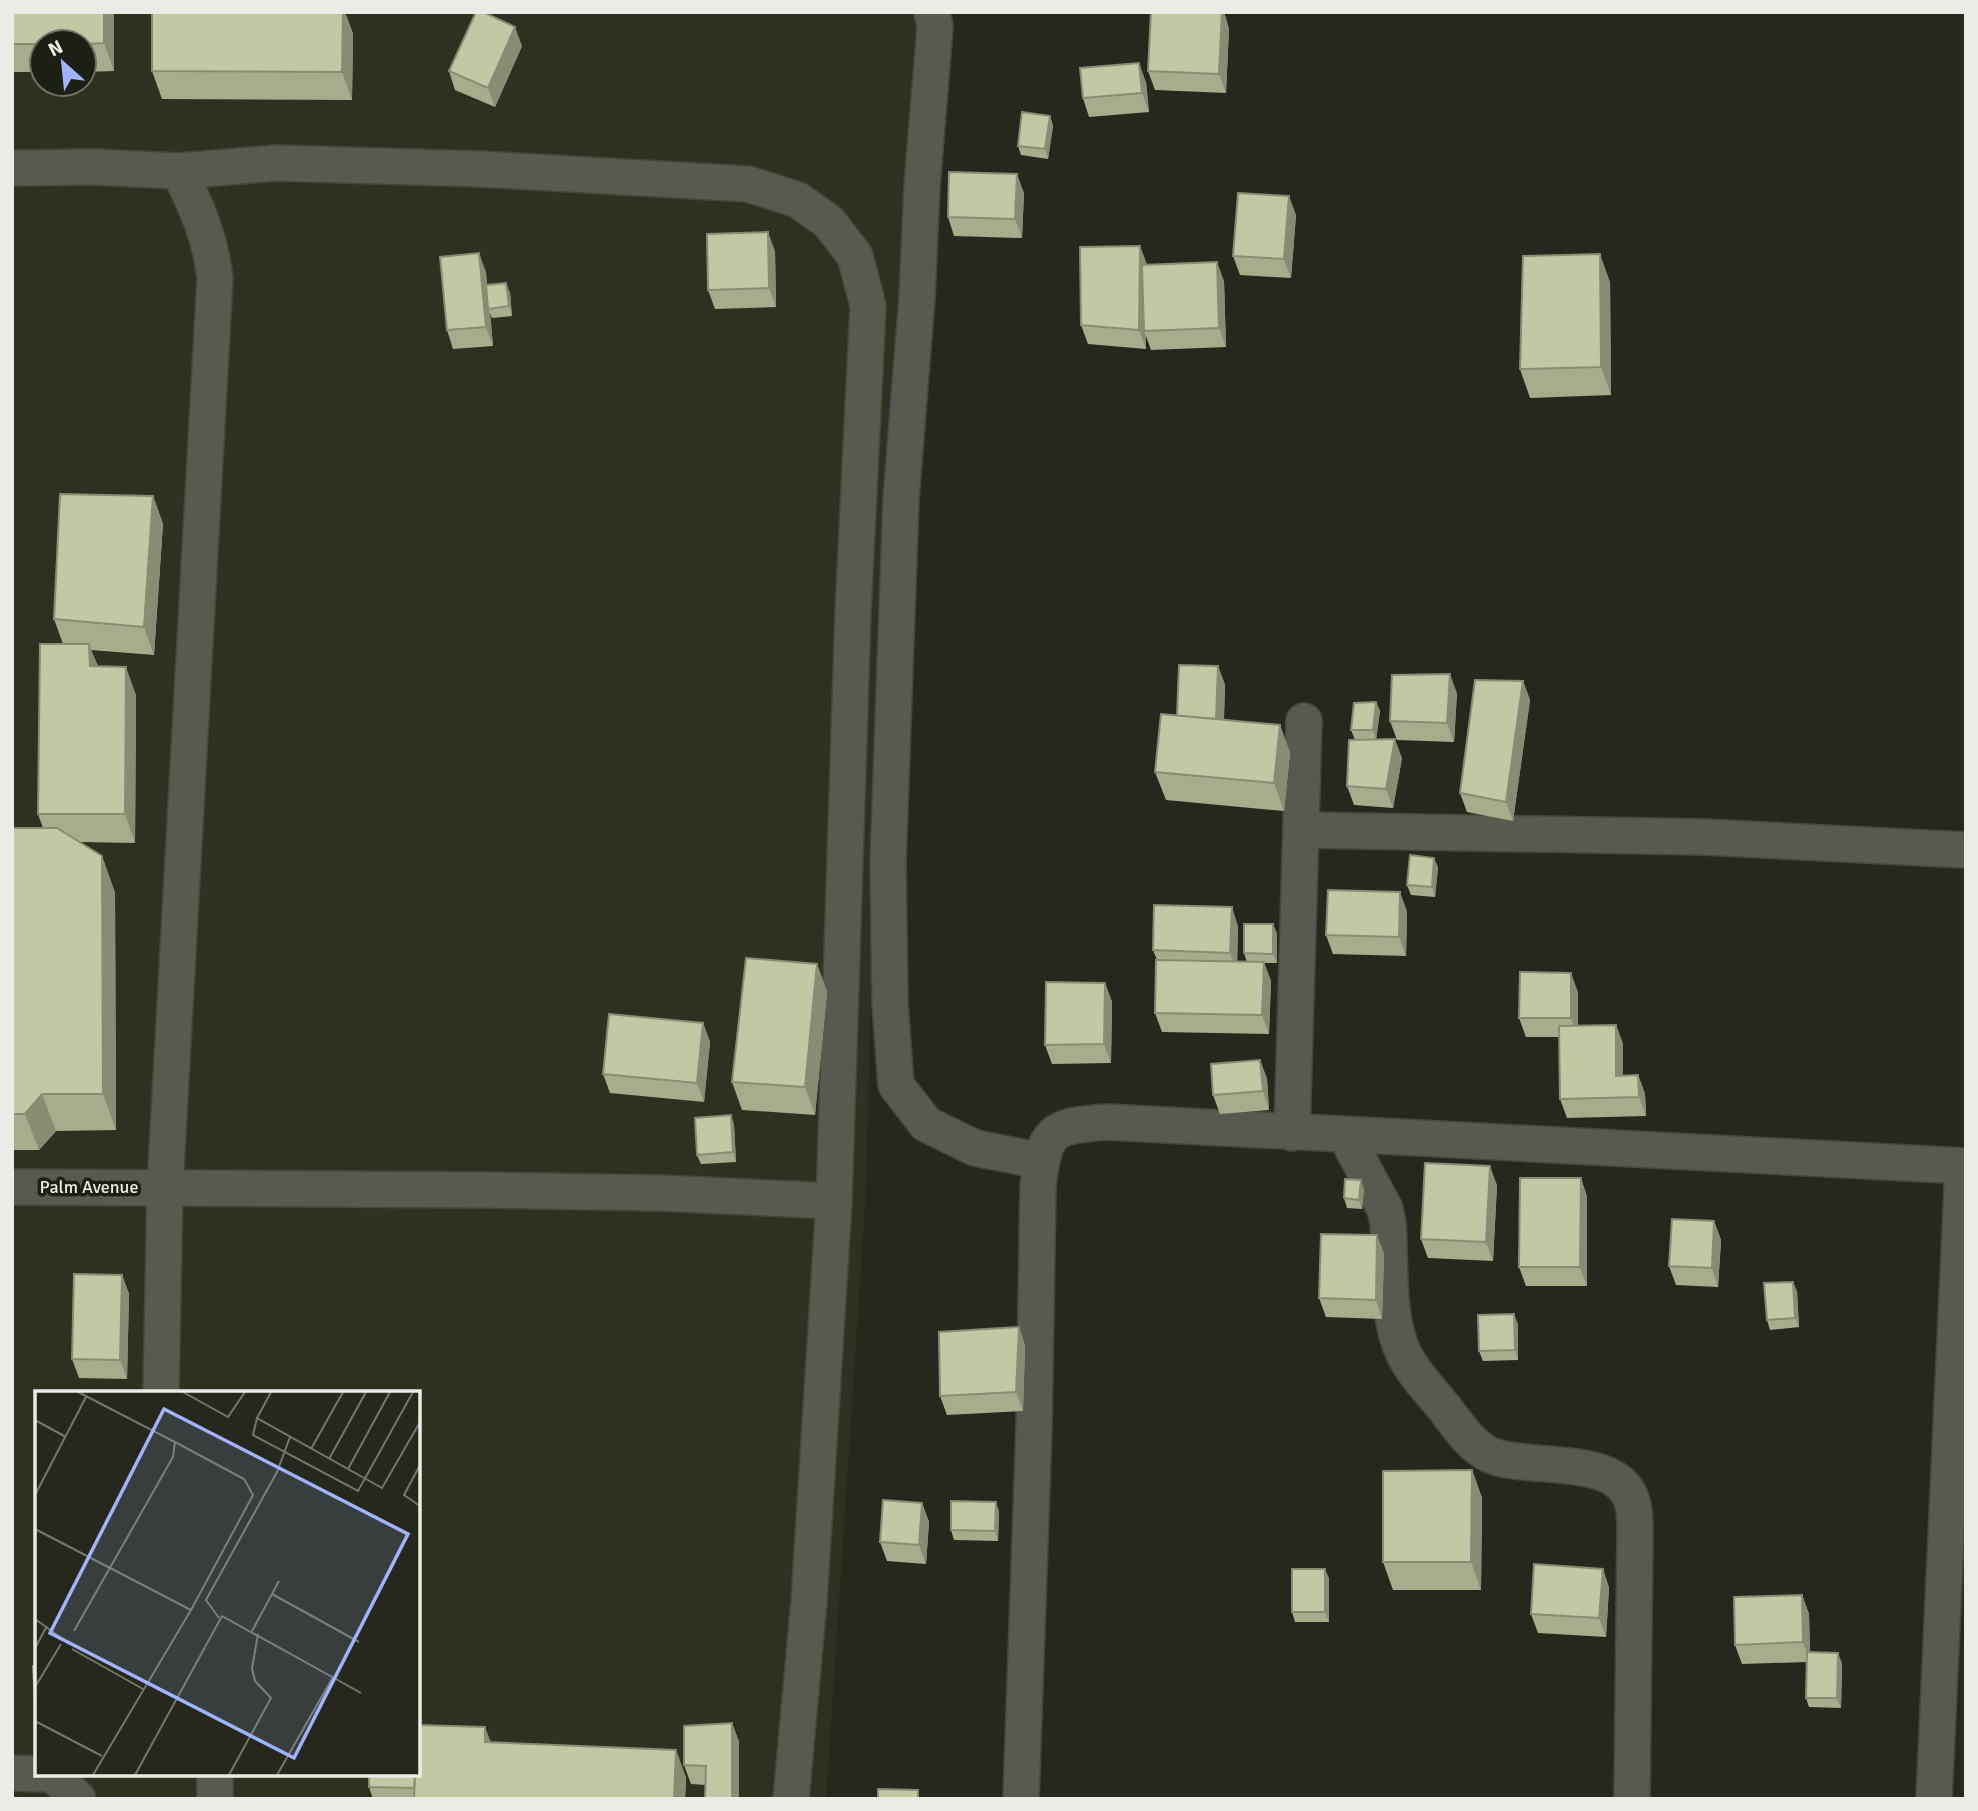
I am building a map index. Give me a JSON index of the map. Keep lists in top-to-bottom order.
{
  "streets": {
    "street": ["Palm Avenue"]
  },
  "north": "top left"
}
